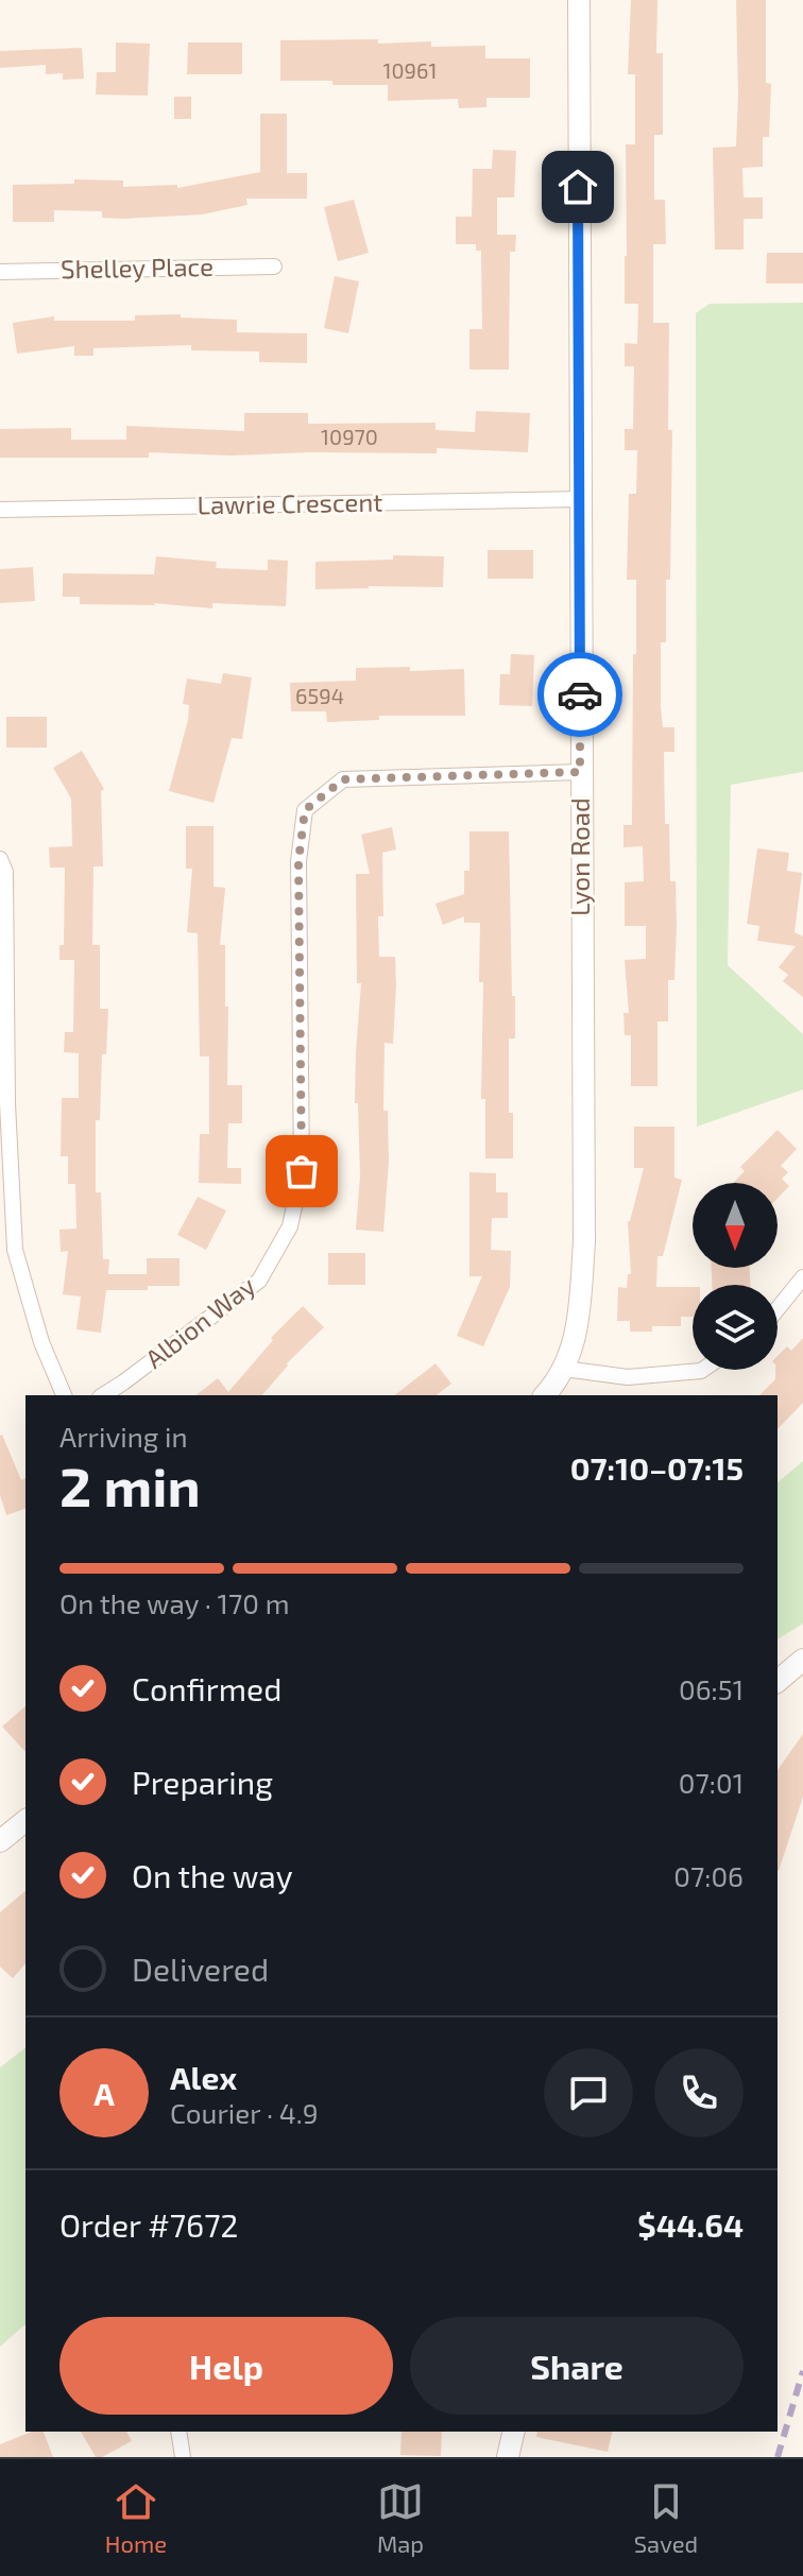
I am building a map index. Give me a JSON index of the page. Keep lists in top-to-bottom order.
{
  "streets": {
    "street": [
      "Shelley Place",
      "Lawrie Crescent",
      "Lyon Road",
      "Albion Way"
    ]
  },
  "crossings": [
    ["Lawrie Crescent", "Lyon Road"],
    ["Lyon Road", "Albion Way"]
  ],
  "house_numbers": ["10961", "10970", "6594"],
  "north": "bottom",
  "page": {
    "heading": ["2 min", "Arriving in", "07:10–07:15"],
    "panel": [
      "Alex",
      "Courier · 4.9",
      "Order #7672",
      "$44.64"
    ],
    "bar": "On the way · 170 m",
    "list": [
      ["Confirmed", "06:51"],
      ["Preparing", "07:01"],
      ["On the way", "07:06"],
      "Delivered"
    ],
    "round": "A",
    "buttons": ["Help", "Share"],
    "tabs": ["Home", "Map", "Saved"]
  }
}
